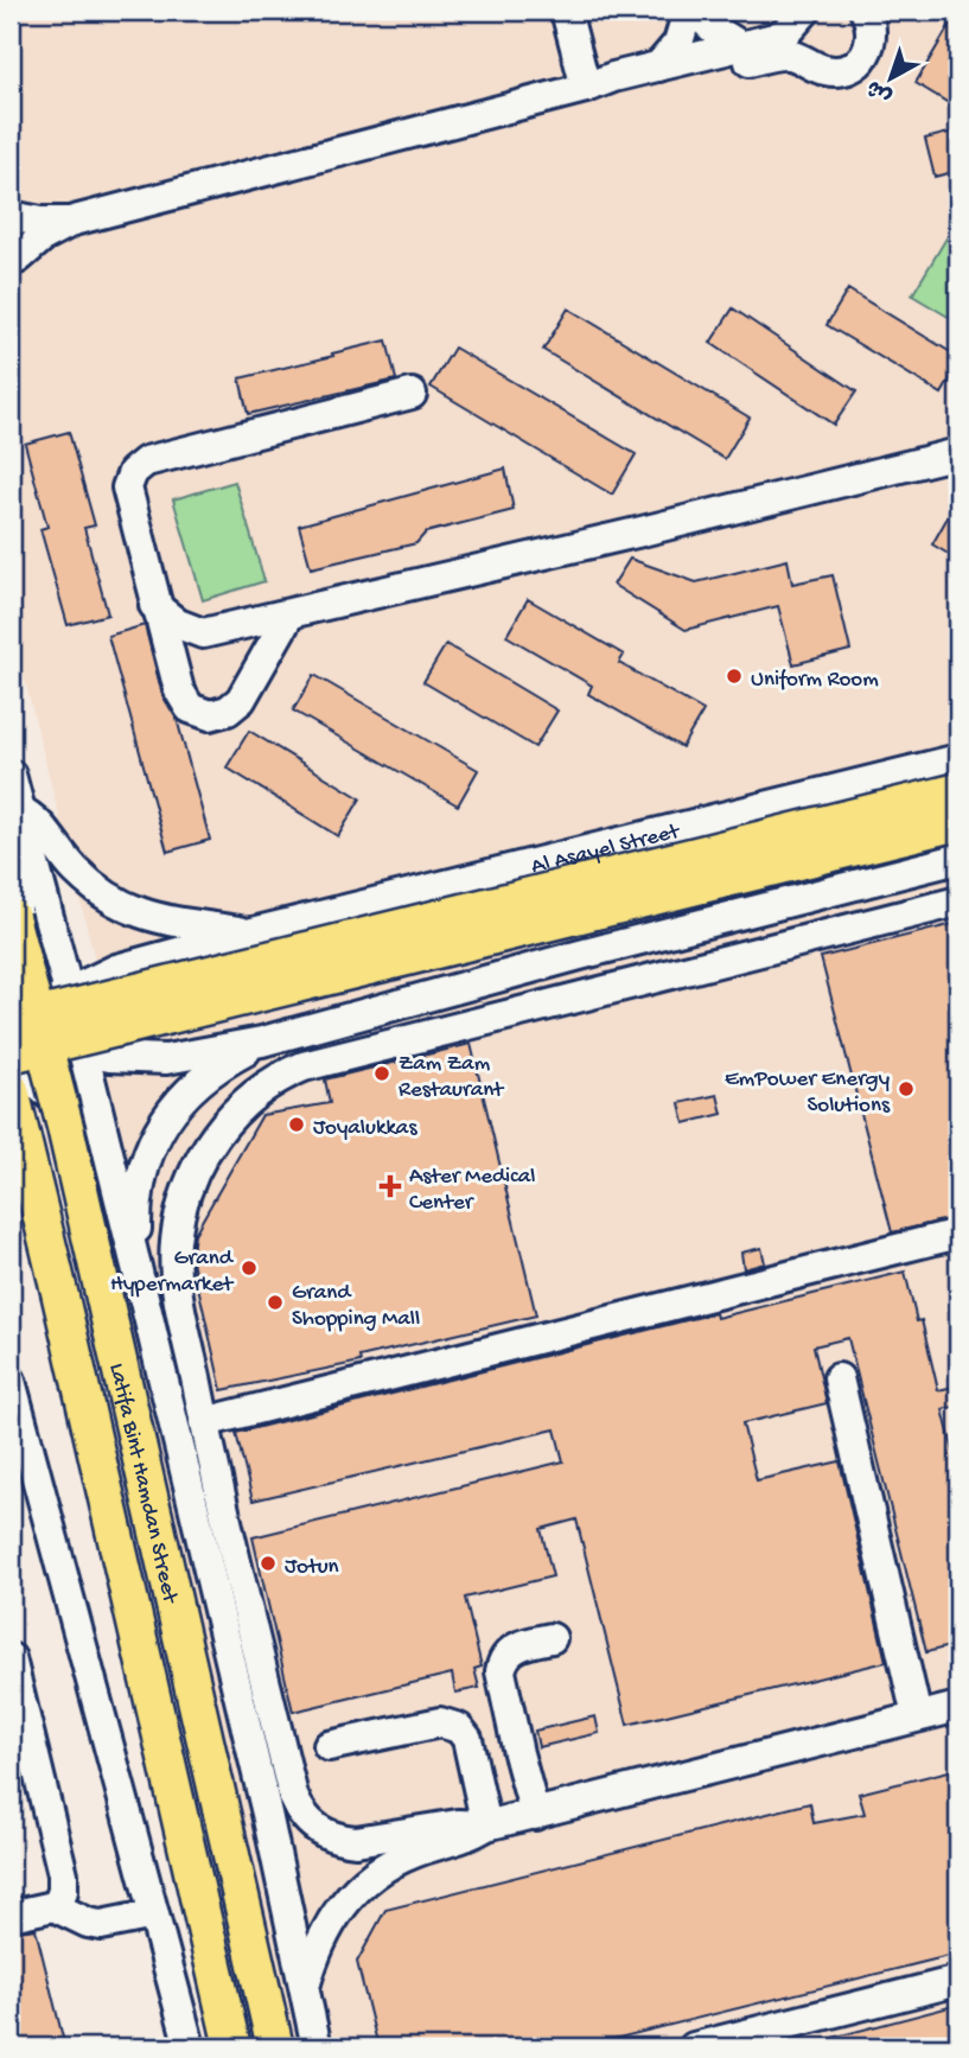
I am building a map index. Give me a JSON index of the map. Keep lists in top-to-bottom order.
{
  "streets": {
    "main road": ["Latifa Bint Hamdan Street"],
    "street": ["Al Asayel Street"]
  },
  "places": {
    "other": [
      "Uniform Room",
      "Zam Zam Restaurant",
      "EmPower Energy Solutions",
      "Joyalukkas",
      "Grand Hypermarket",
      "Grand Shopping Mall",
      "Jotun"
    ],
    "health": ["Aster Medical Center"]
  },
  "north": "bottom left"
}
